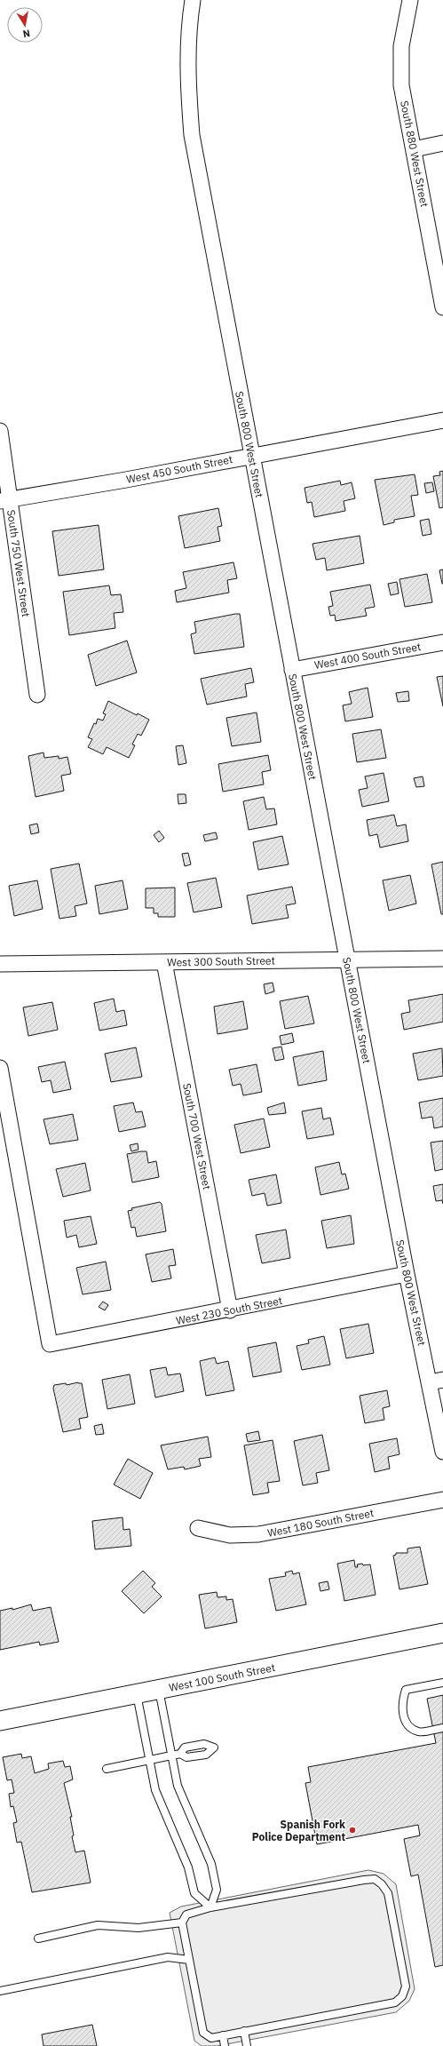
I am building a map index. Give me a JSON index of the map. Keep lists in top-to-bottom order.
{
  "streets": {
    "street": [
      "South 880 West Street",
      "South 800 West Street",
      "West 450 South Street",
      "South 750 West Street",
      "West 400 South Street",
      "West 300 South Street",
      "South 700 West Street",
      "West 230 South Street",
      "West 180 South Street",
      "West 100 South Street"
    ]
  },
  "crossings": [
    ["South 800 West Street", "West 450 South Street"],
    ["South 800 West Street", "West 400 South Street"],
    ["South 800 West Street", "West 300 South Street"],
    ["South 800 West Street", "West 230 South Street"],
    ["West 450 South Street", "South 750 West Street"],
    ["West 300 South Street", "South 700 West Street"],
    ["South 700 West Street", "West 230 South Street"]
  ],
  "places": ["Spanish Fork Police Department"],
  "north": "bottom"
}
